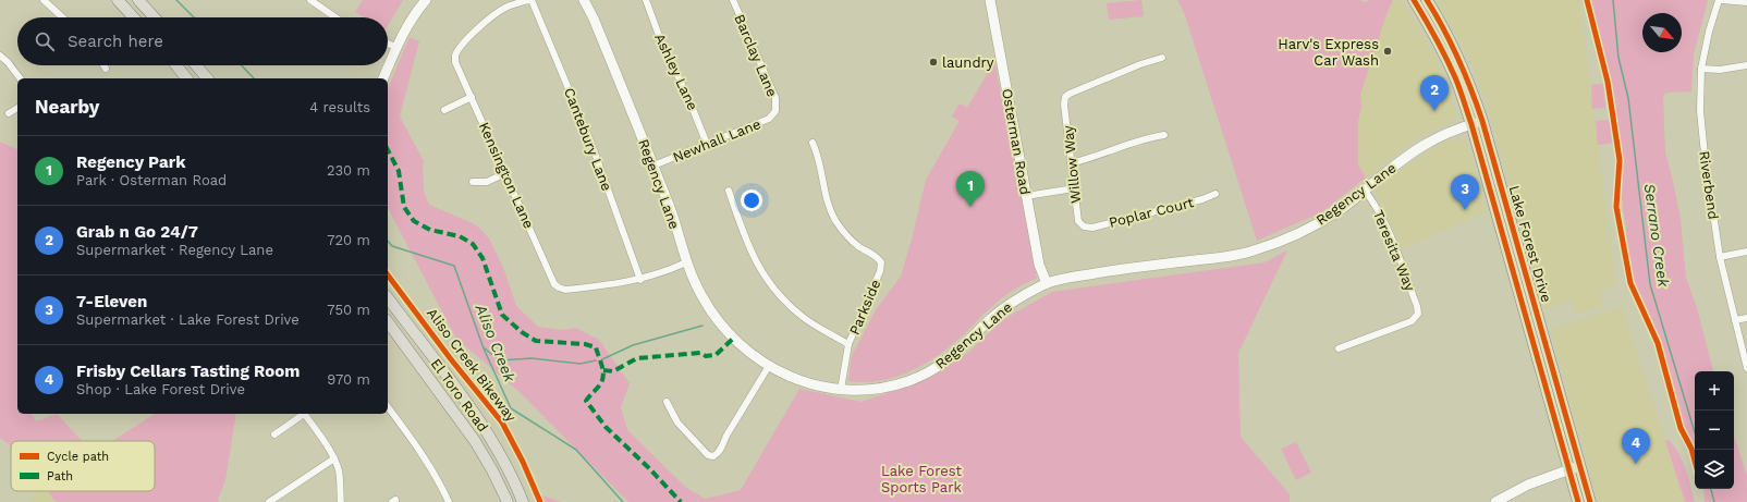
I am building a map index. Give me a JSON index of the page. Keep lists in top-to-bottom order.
{
  "streets": {
    "main road": ["Lake Forest Drive", "El Toro Road"],
    "street": [
      "Barclay Lane",
      "Ashley Lane",
      "Cantebury Lane",
      "Newhall Lane",
      "Osterman Road",
      "Willow Way",
      "Kensington Lane",
      "Regency Lane",
      "Riverbend",
      "Poplar Court",
      "Teresita Way",
      "Parkside"
    ],
    "cycle path": ["Aliso Creek Bikeway"]
  },
  "crossings": [
    ["Barclay Lane", "Newhall Lane"],
    ["Ashley Lane", "Newhall Lane"],
    ["Cantebury Lane", "Kensington Lane"],
    ["Newhall Lane", "Regency Lane"],
    ["Osterman Road", "Regency Lane"],
    ["Willow Way", "Poplar Court"],
    ["Regency Lane", "Lake Forest Drive"],
    ["Regency Lane", "Teresita Way"],
    ["Regency Lane", "Parkside"]
  ],
  "water": ["Serrano Creek", "Aliso Creek"],
  "parks": ["Lake Forest Sports Park"],
  "places": ["Harv's Express Car Wash", "laundry"],
  "legend": ["Cycle path", "Path"],
  "north": "bottom right",
  "page": {
    "search": "Search here",
    "pins": [
      "2",
      "1",
      "3",
      "4"
    ],
    "heading": ["Nearby", "4 results"],
    "list": [
      {
        "mark": "1",
        "name": "Regency Park",
        "note": "Park · Osterman Road",
        "value": "230 m"
      },
      {
        "mark": "2",
        "name": "Grab n Go 24/7",
        "note": "Supermarket · Regency Lane",
        "value": "720 m"
      },
      {
        "mark": "3",
        "name": "7-Eleven",
        "note": "Supermarket · Lake Forest Drive",
        "value": "750 m"
      },
      {
        "mark": "4",
        "name": "Frisby Cellars Tasting Room",
        "note": "Shop · Lake Forest Drive",
        "value": "970 m"
      }
    ],
    "map_buttons": ["+", "−"]
  }
}
